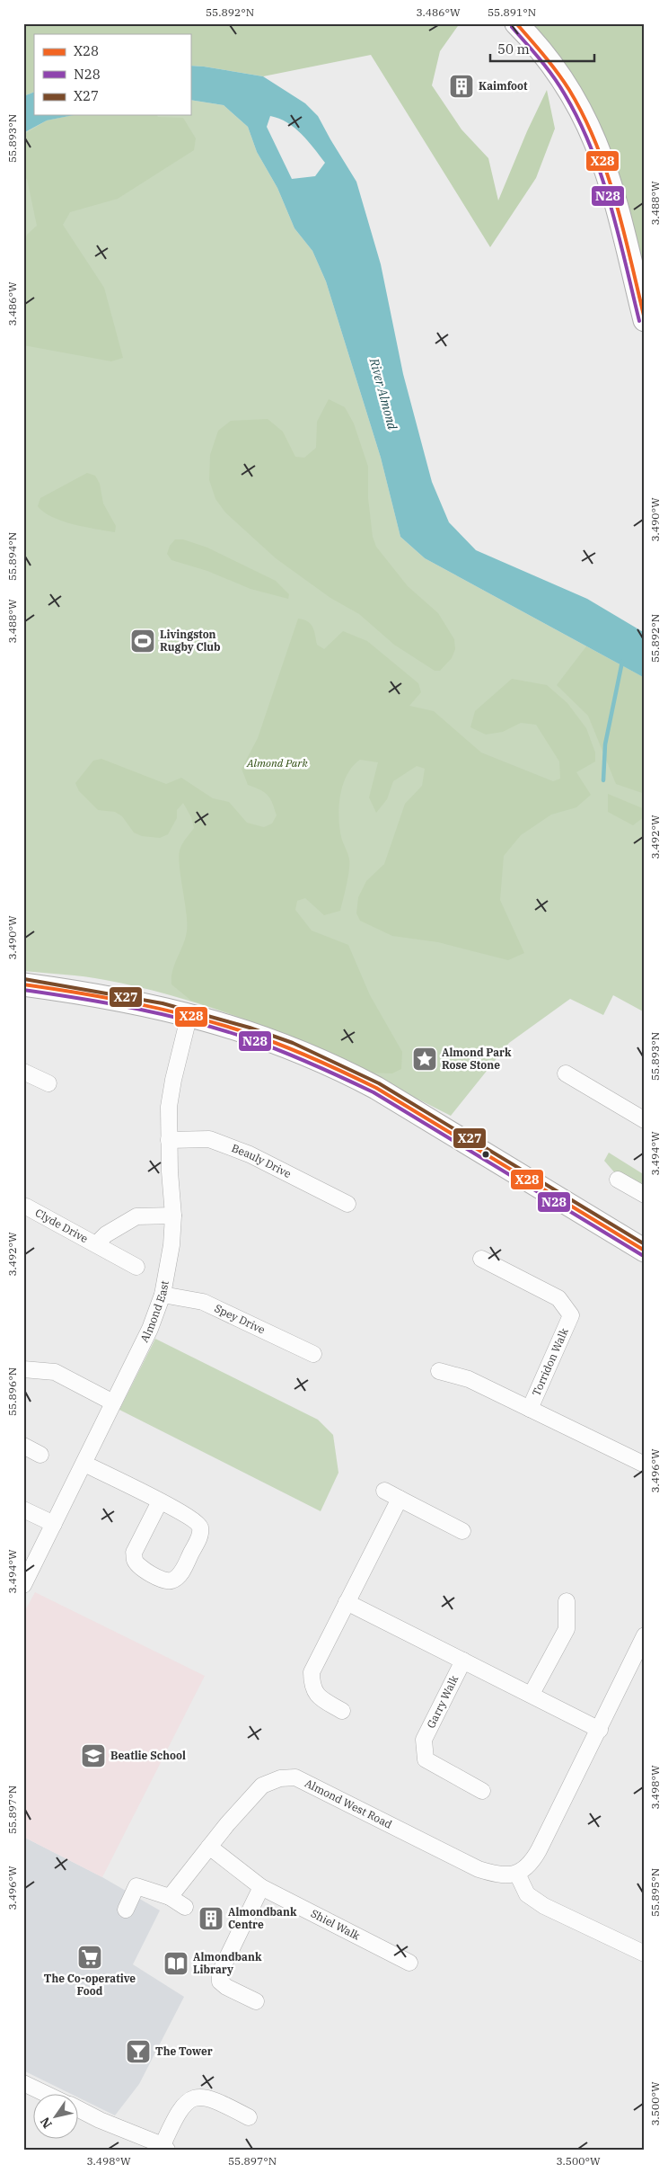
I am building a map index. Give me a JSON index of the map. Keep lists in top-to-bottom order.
{
  "streets": {
    "street": [
      "Beauly Drive",
      "Clyde Drive",
      "Almond East",
      "Spey Drive",
      "Torridon Walk",
      "Garry Walk",
      "Almond West Road",
      "Shiel Walk"
    ]
  },
  "crossings": [
    ["Beauly Drive", "Almond East"],
    ["Clyde Drive", "Almond East"],
    ["Almond East", "Spey Drive"],
    ["Almond West Road", "Shiel Walk"]
  ],
  "water": ["River Almond"],
  "parks": ["Almond Park"],
  "places": {
    "building": ["Kaimfoot", "Almondbank Centre"],
    "sports": ["Livingston Rugby Club"],
    "place": ["Almond Park Rose Stone"],
    "school or university": ["Beatlie School"],
    "supermarket": ["The Co-operative Food"],
    "library": ["Almondbank Library"],
    "bar": ["The Tower"]
  },
  "lines": ["transit line X28", "transit line N28", "transit line X27"],
  "legend": ["X28", "N28", "X27"],
  "scale_bar": "50 m",
  "north": "bottom left",
  "coordinates": [
    "55.892°N",
    "3.486°W",
    "55.891°N",
    "55.893°N",
    "3.488°W",
    "3.490°W",
    "55.894°N",
    "3.492°W",
    "3.494°W",
    "55.896°N",
    "3.496°W",
    "3.498°W",
    "55.897°N",
    "55.895°N",
    "3.500°W"
  ]
}
